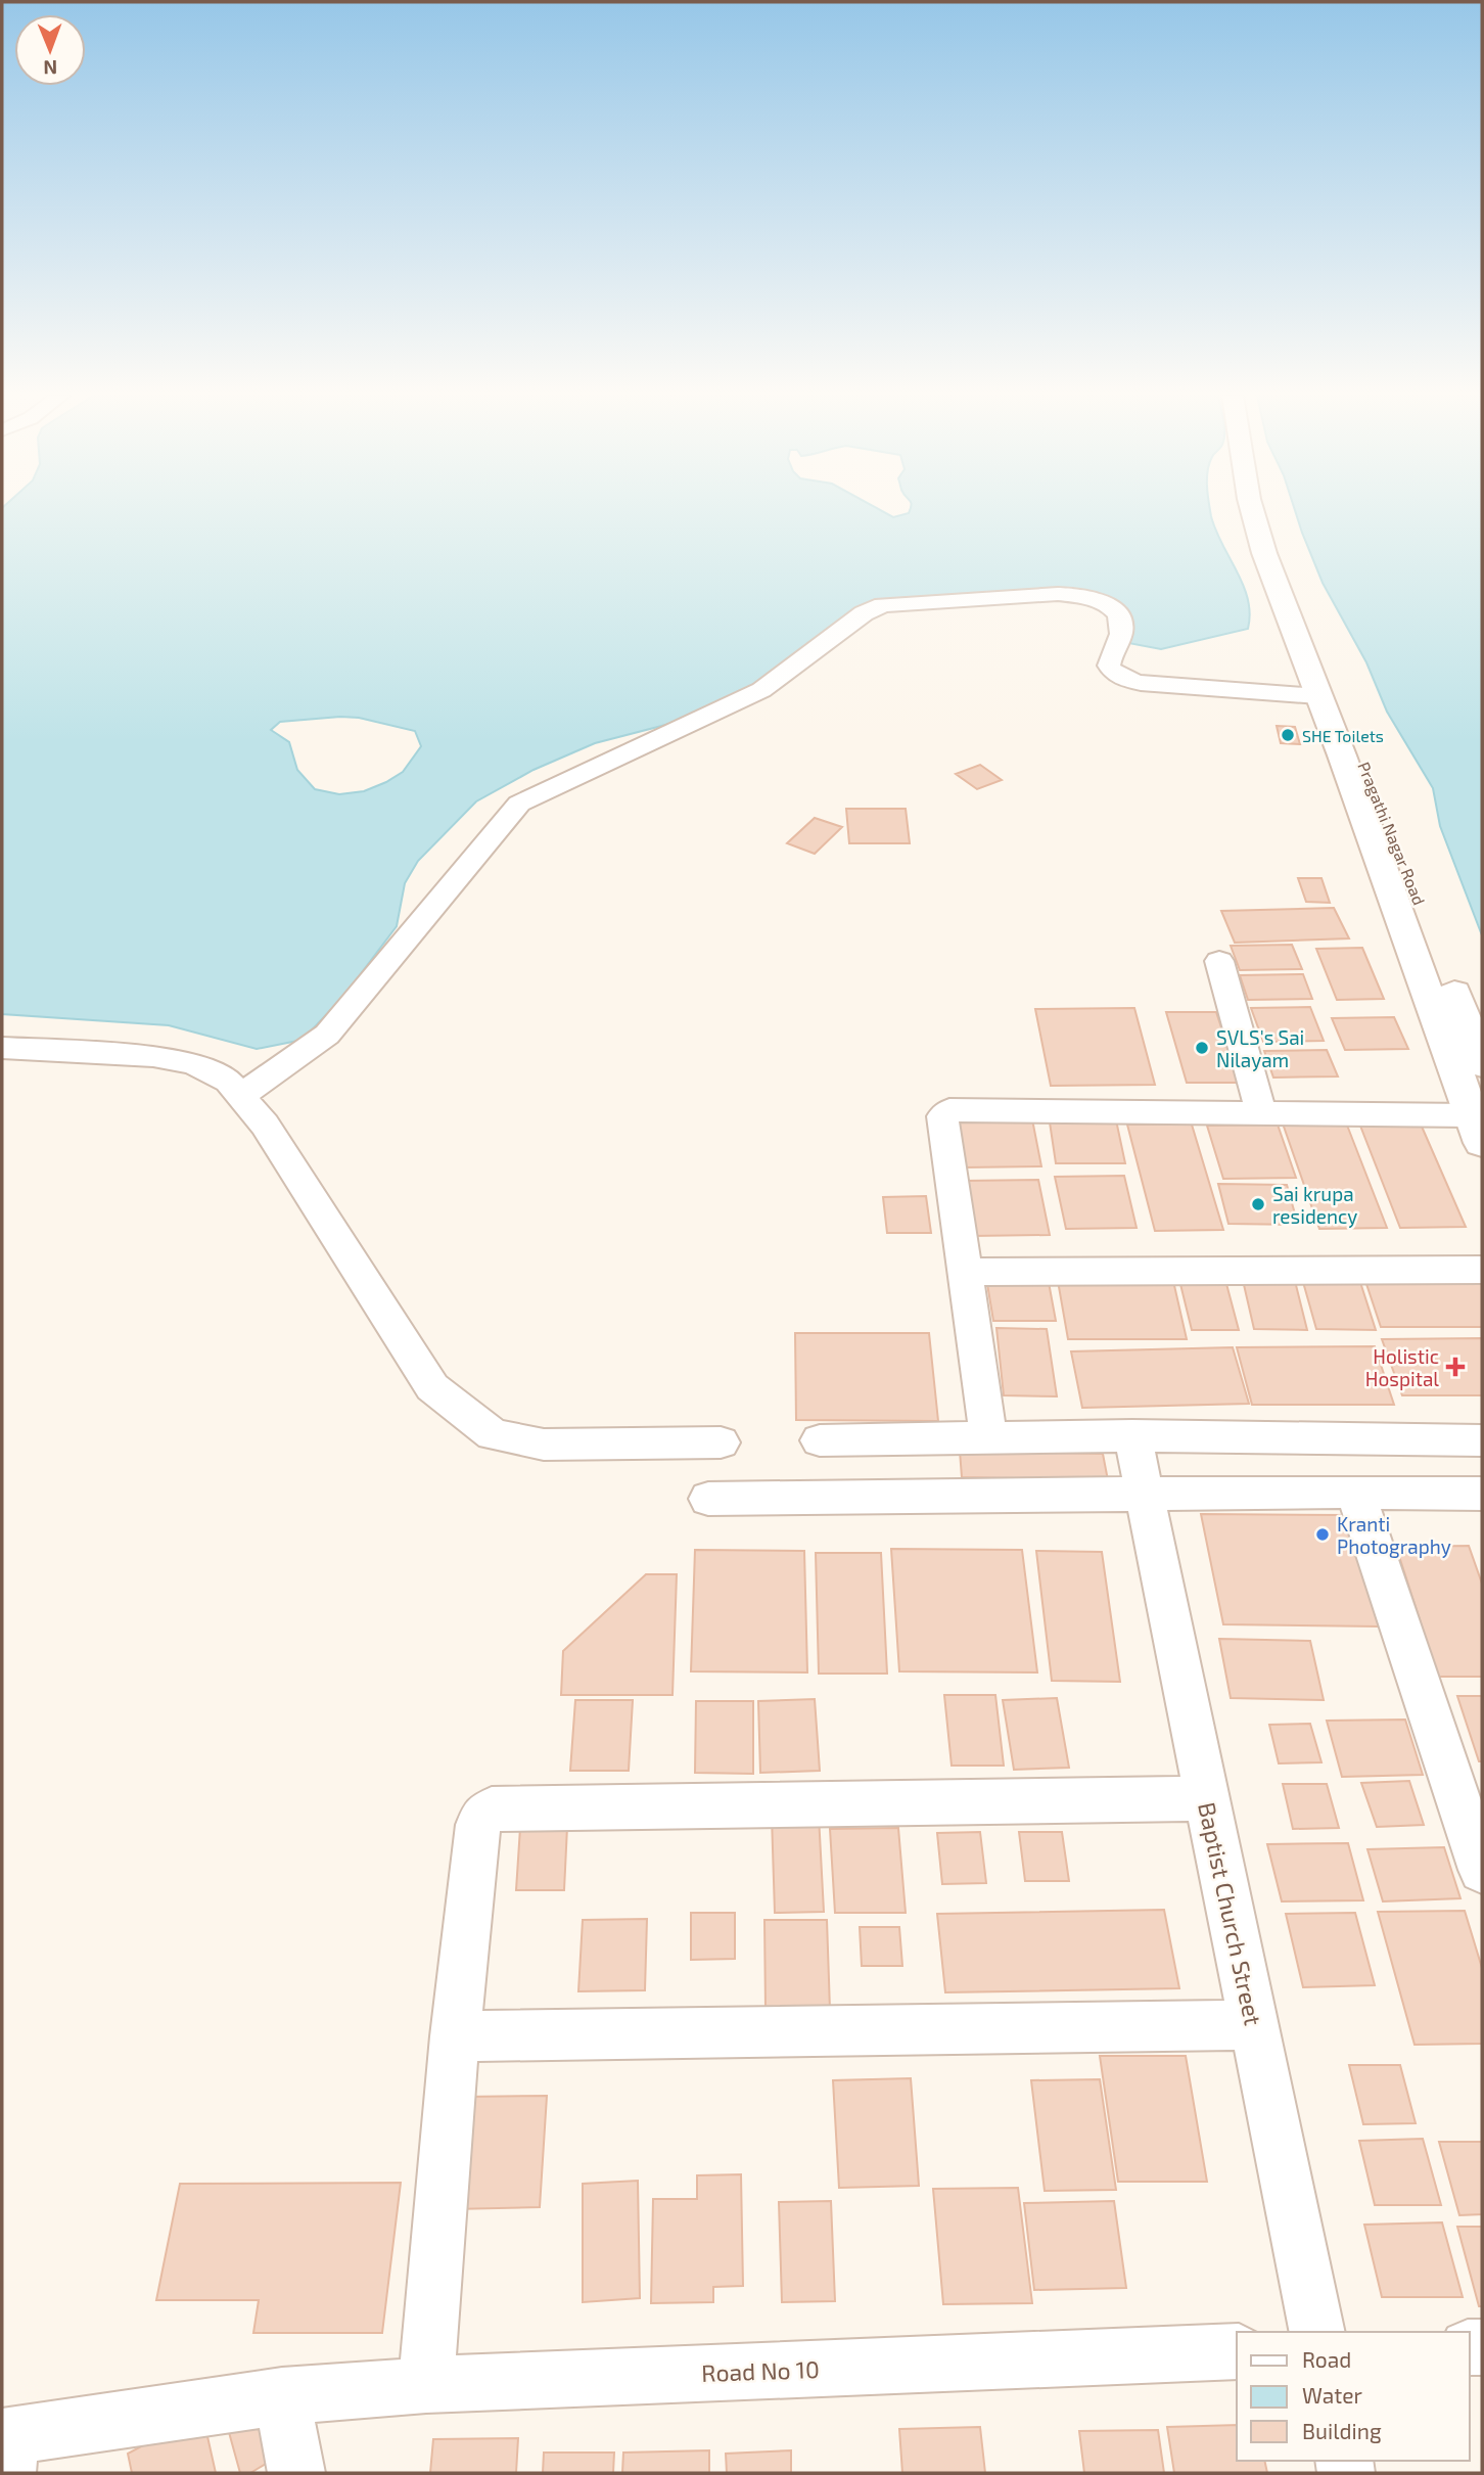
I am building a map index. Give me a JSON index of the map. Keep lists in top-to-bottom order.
{
  "streets": {
    "main road": ["Pragathi Nagar Road"],
    "street": ["Baptist Church Street", "Road No 10"]
  },
  "places": {
    "other": [
      "SHE Toilets",
      "SVLS's Sai Nilayam",
      "Sai krupa residency",
      "Kranti Photography"
    ],
    "health": ["Holistic Hospital"]
  },
  "legend": ["Road", "Water", "Building"],
  "north": "bottom"
}
